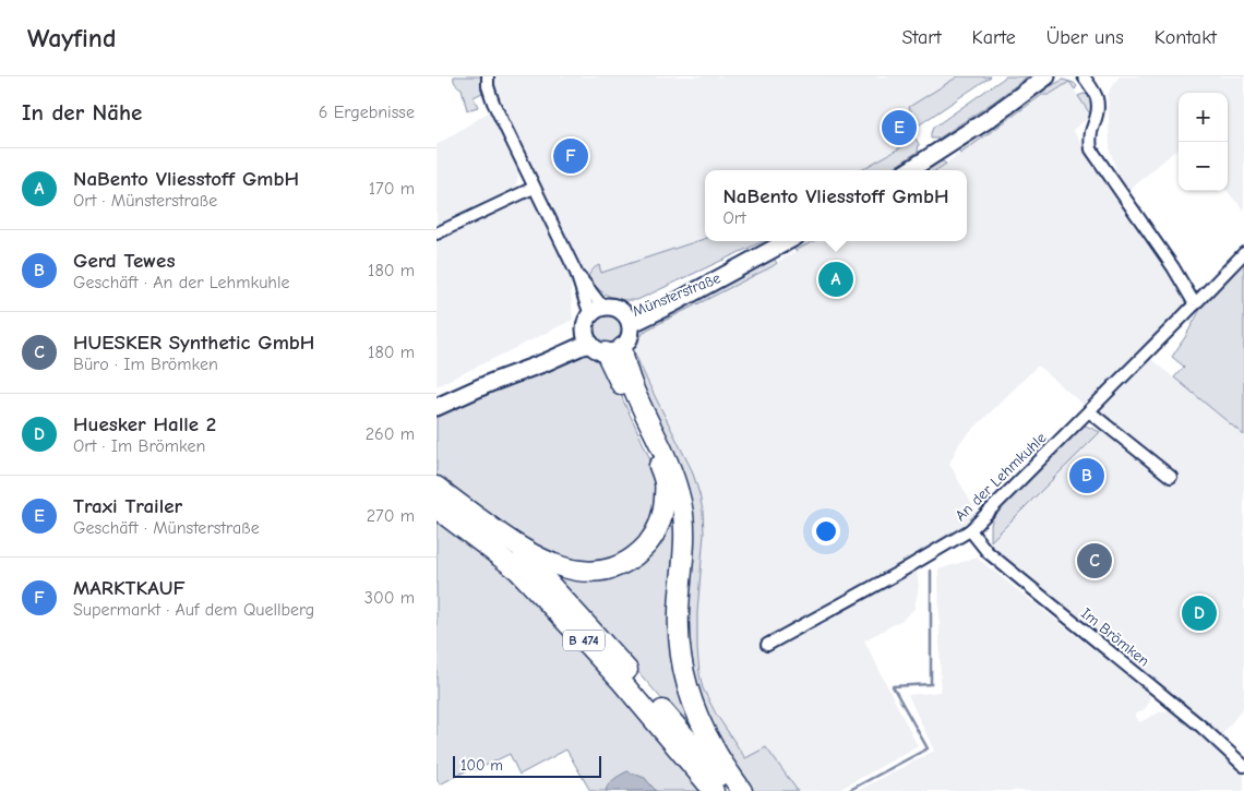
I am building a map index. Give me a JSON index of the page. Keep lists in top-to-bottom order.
{
  "streets": {
    "highway": ["B 474"],
    "main road": ["Münsterstraße"],
    "street": ["An der Lehmkuhle", "Im Brömken"]
  },
  "crossings": [
    ["An der Lehmkuhle", "Im Brömken"]
  ],
  "scale_bar": "100 m",
  "page": {
    "header": "Wayfind",
    "nav": [
      "Start",
      "Karte",
      "Über uns",
      "Kontakt"
    ],
    "heading": ["In der Nähe", "6 Ergebnisse"],
    "map_buttons": ["+", "−"],
    "pins": [
      "E",
      "F",
      "A",
      "B",
      "C",
      "D"
    ],
    "list": [
      {
        "mark": "A",
        "name": "NaBento Vliesstoff GmbH",
        "note": "Ort · Münsterstraße",
        "value": "170 m"
      },
      {
        "mark": "B",
        "name": "Gerd Tewes",
        "note": "Geschäft · An der Lehmkuhle",
        "value": "180 m"
      },
      {
        "mark": "C",
        "name": "HUESKER Synthetic GmbH",
        "note": "Büro · Im Brömken",
        "value": "180 m"
      },
      {
        "mark": "D",
        "name": "Huesker Halle 2",
        "note": "Ort · Im Brömken",
        "value": "260 m"
      },
      {
        "mark": "E",
        "name": "Traxi Trailer",
        "note": "Geschäft · Münsterstraße",
        "value": "270 m"
      },
      {
        "mark": "F",
        "name": "MARKTKAUF",
        "note": "Supermarkt · Auf dem Quellberg",
        "value": "300 m"
      }
    ],
    "popup": ["NaBento Vliesstoff GmbH", "Ort"],
    "scale": "100 m"
  }
}
